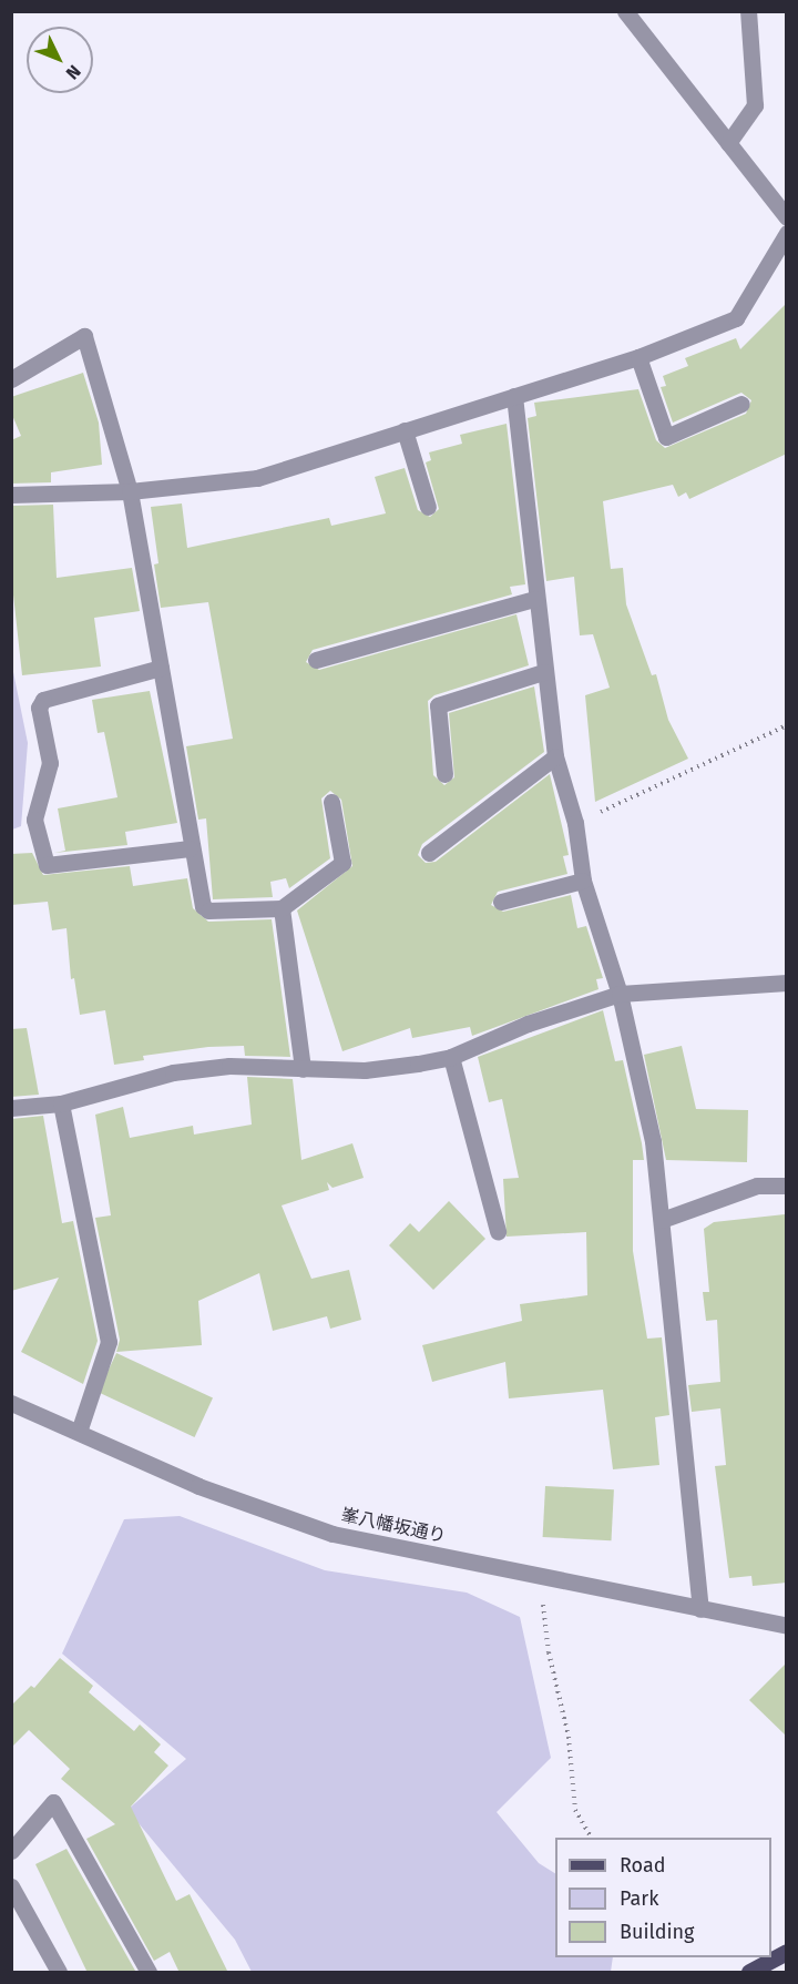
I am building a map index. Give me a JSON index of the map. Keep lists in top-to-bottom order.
{
  "streets": {
    "street": ["峯八幡坂通り"]
  },
  "legend": ["Road", "Park", "Building"],
  "north": "bottom right"
}
